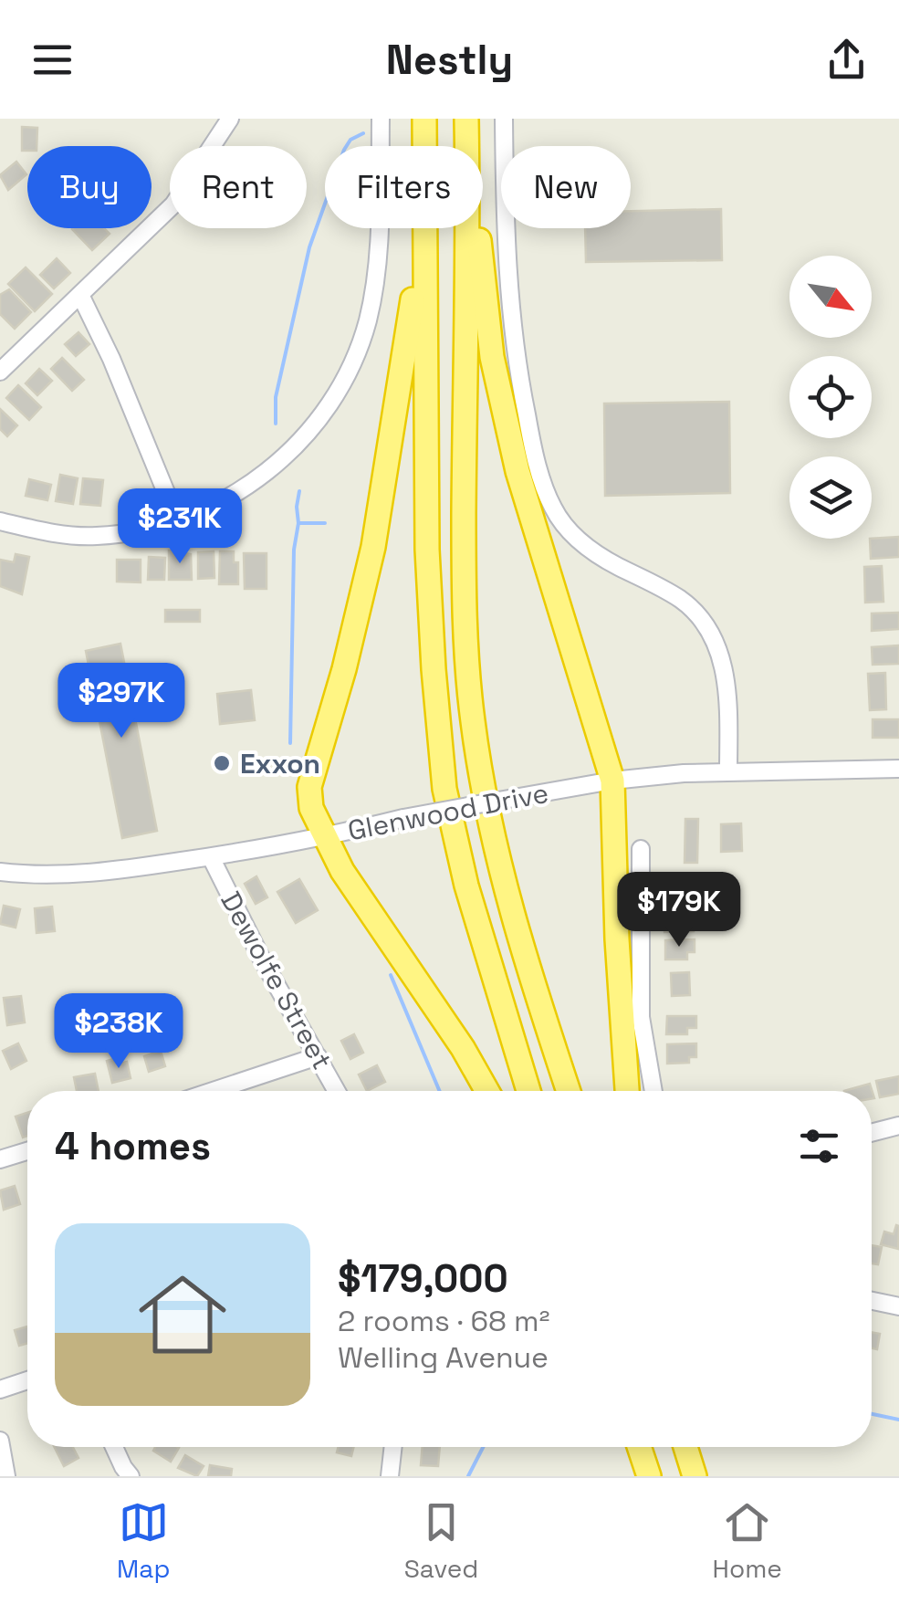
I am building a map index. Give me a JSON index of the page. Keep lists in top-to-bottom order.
{
  "streets": {
    "street": ["Glenwood Drive", "Dewolfe Street"]
  },
  "crossings": [
    ["Glenwood Drive", "Dewolfe Street"]
  ],
  "places": ["Exxon"],
  "north": "bottom right",
  "page": {
    "header": "Nestly",
    "chip": [
      "Buy",
      "Rent",
      "Filters",
      "New"
    ],
    "price": [
      "$231K",
      "$297K",
      "$179K",
      "$238K"
    ],
    "heading": "4 homes",
    "list": [
      {
        "name": "$179,000",
        "note": "2 rooms · 68 m² · Welling Avenue"
      }
    ],
    "tabs": ["Map", "Saved", "Home"]
  }
}
